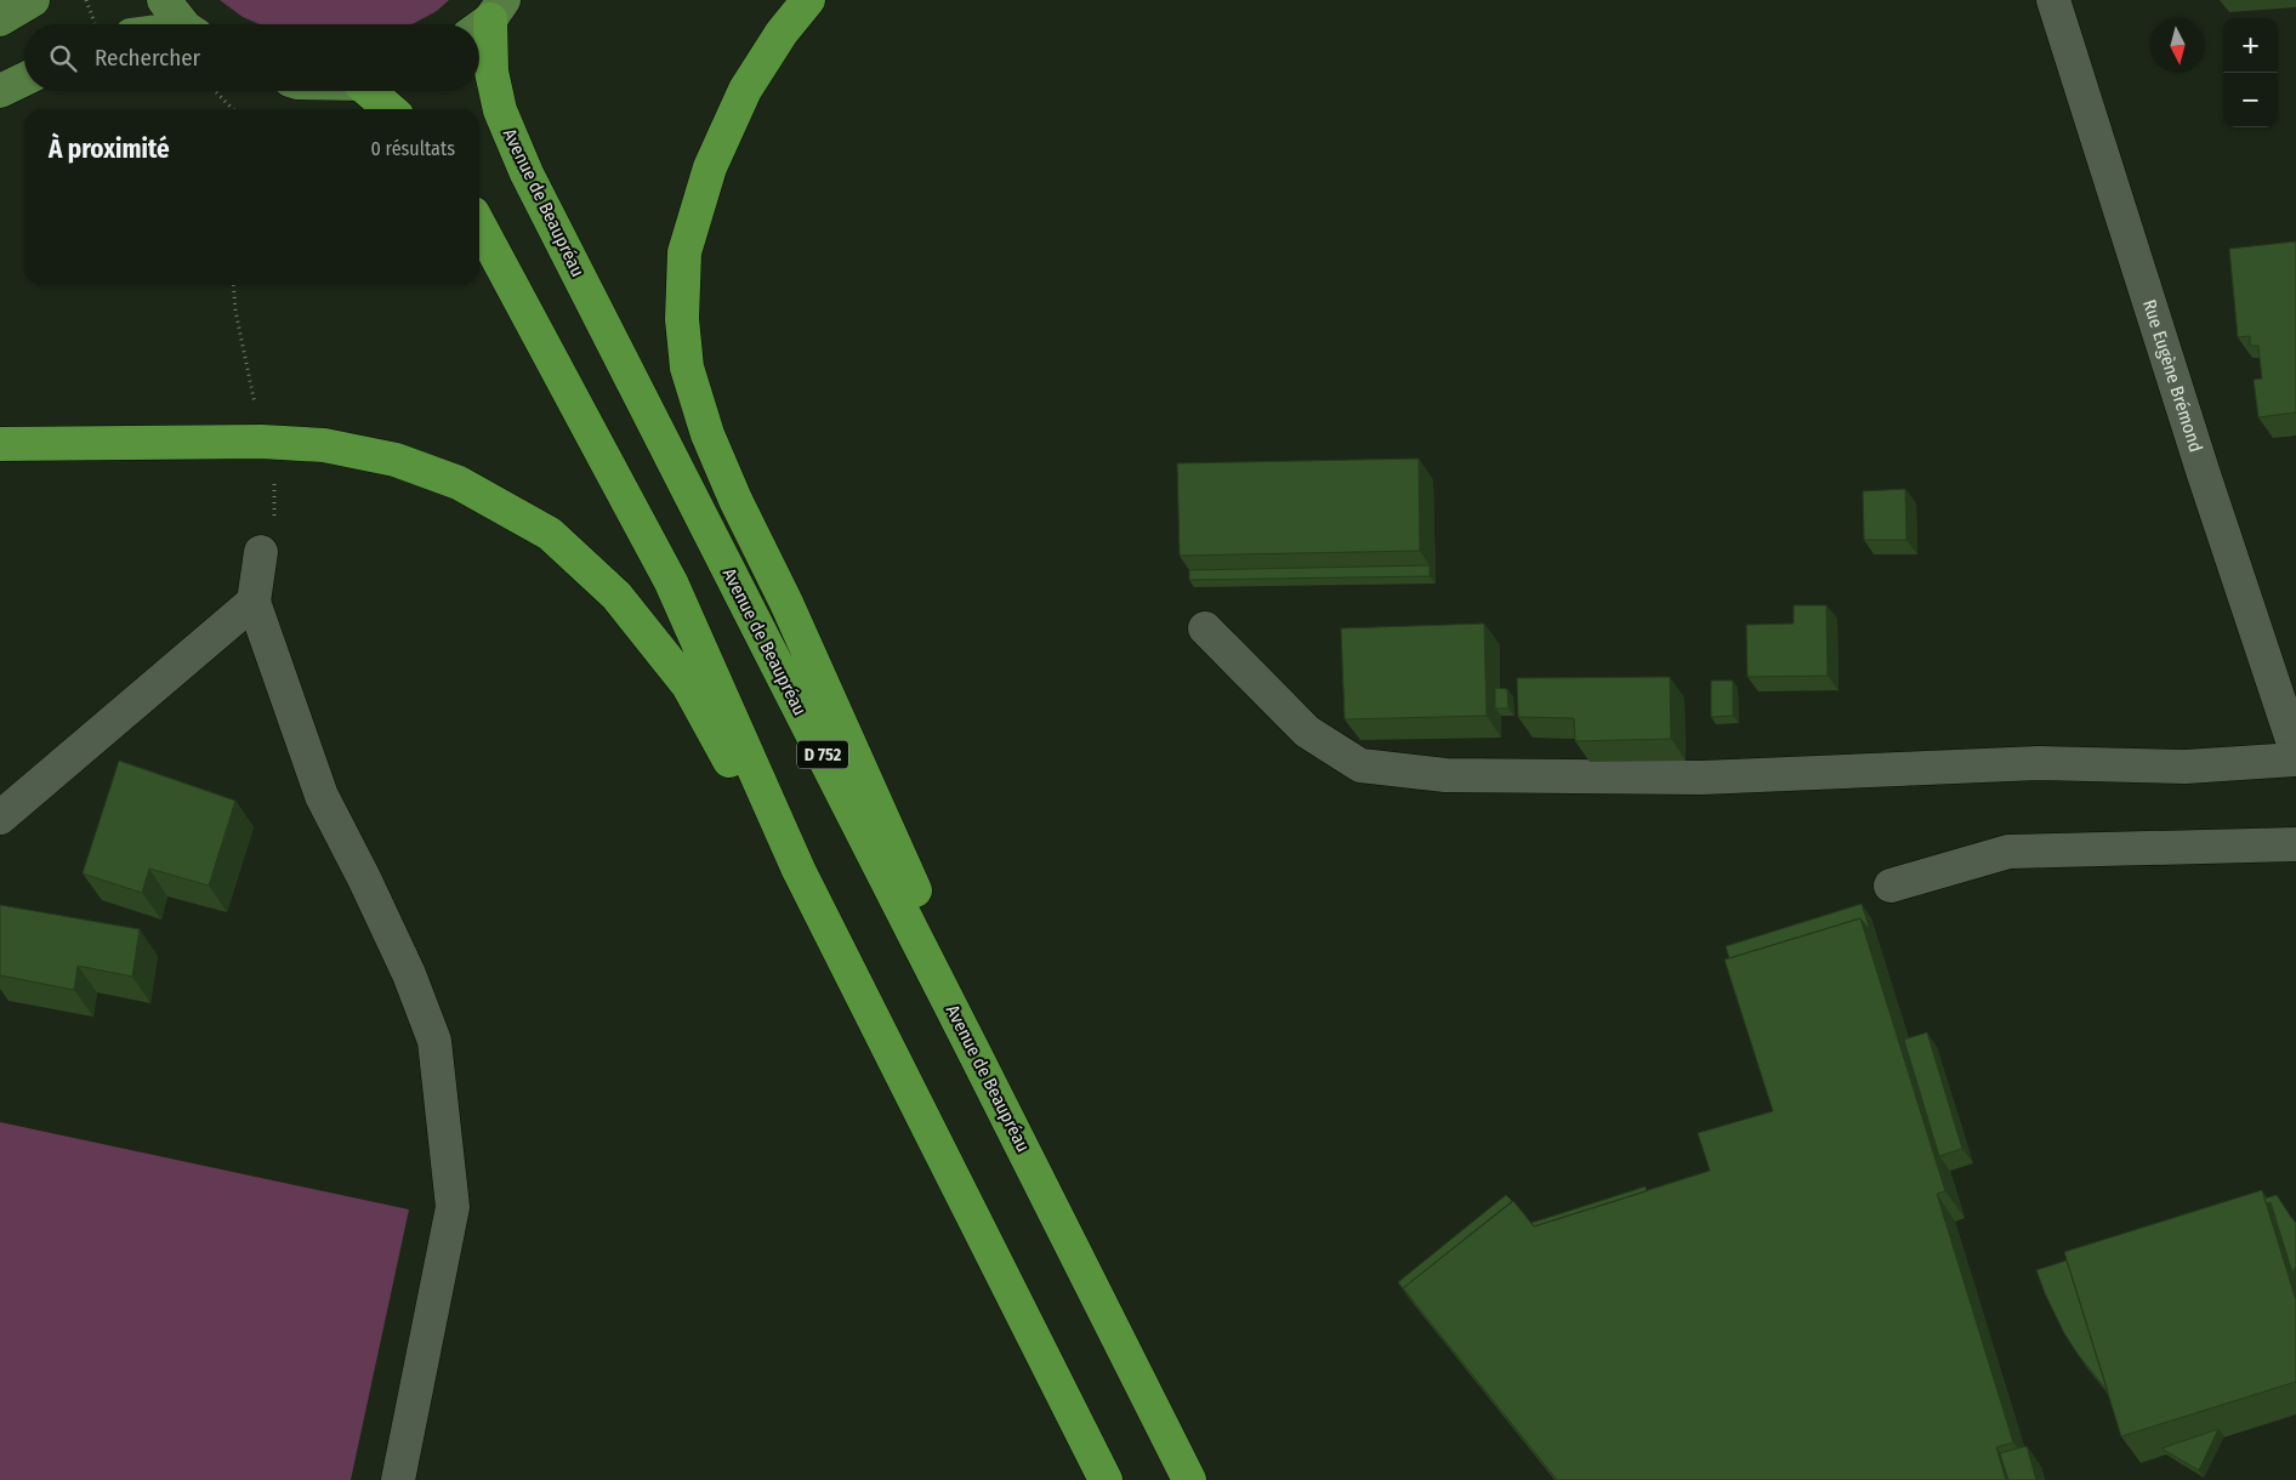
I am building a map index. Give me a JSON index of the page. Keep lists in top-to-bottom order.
{
  "streets": {
    "highway": ["Avenue de Beaupréau", "D 752"],
    "street": ["Rue Eugène Brémond"]
  },
  "north": "bottom",
  "page": {
    "map_buttons": ["+", "−"],
    "search": "Rechercher",
    "heading": ["À proximité", "0 résultats"]
  }
}
